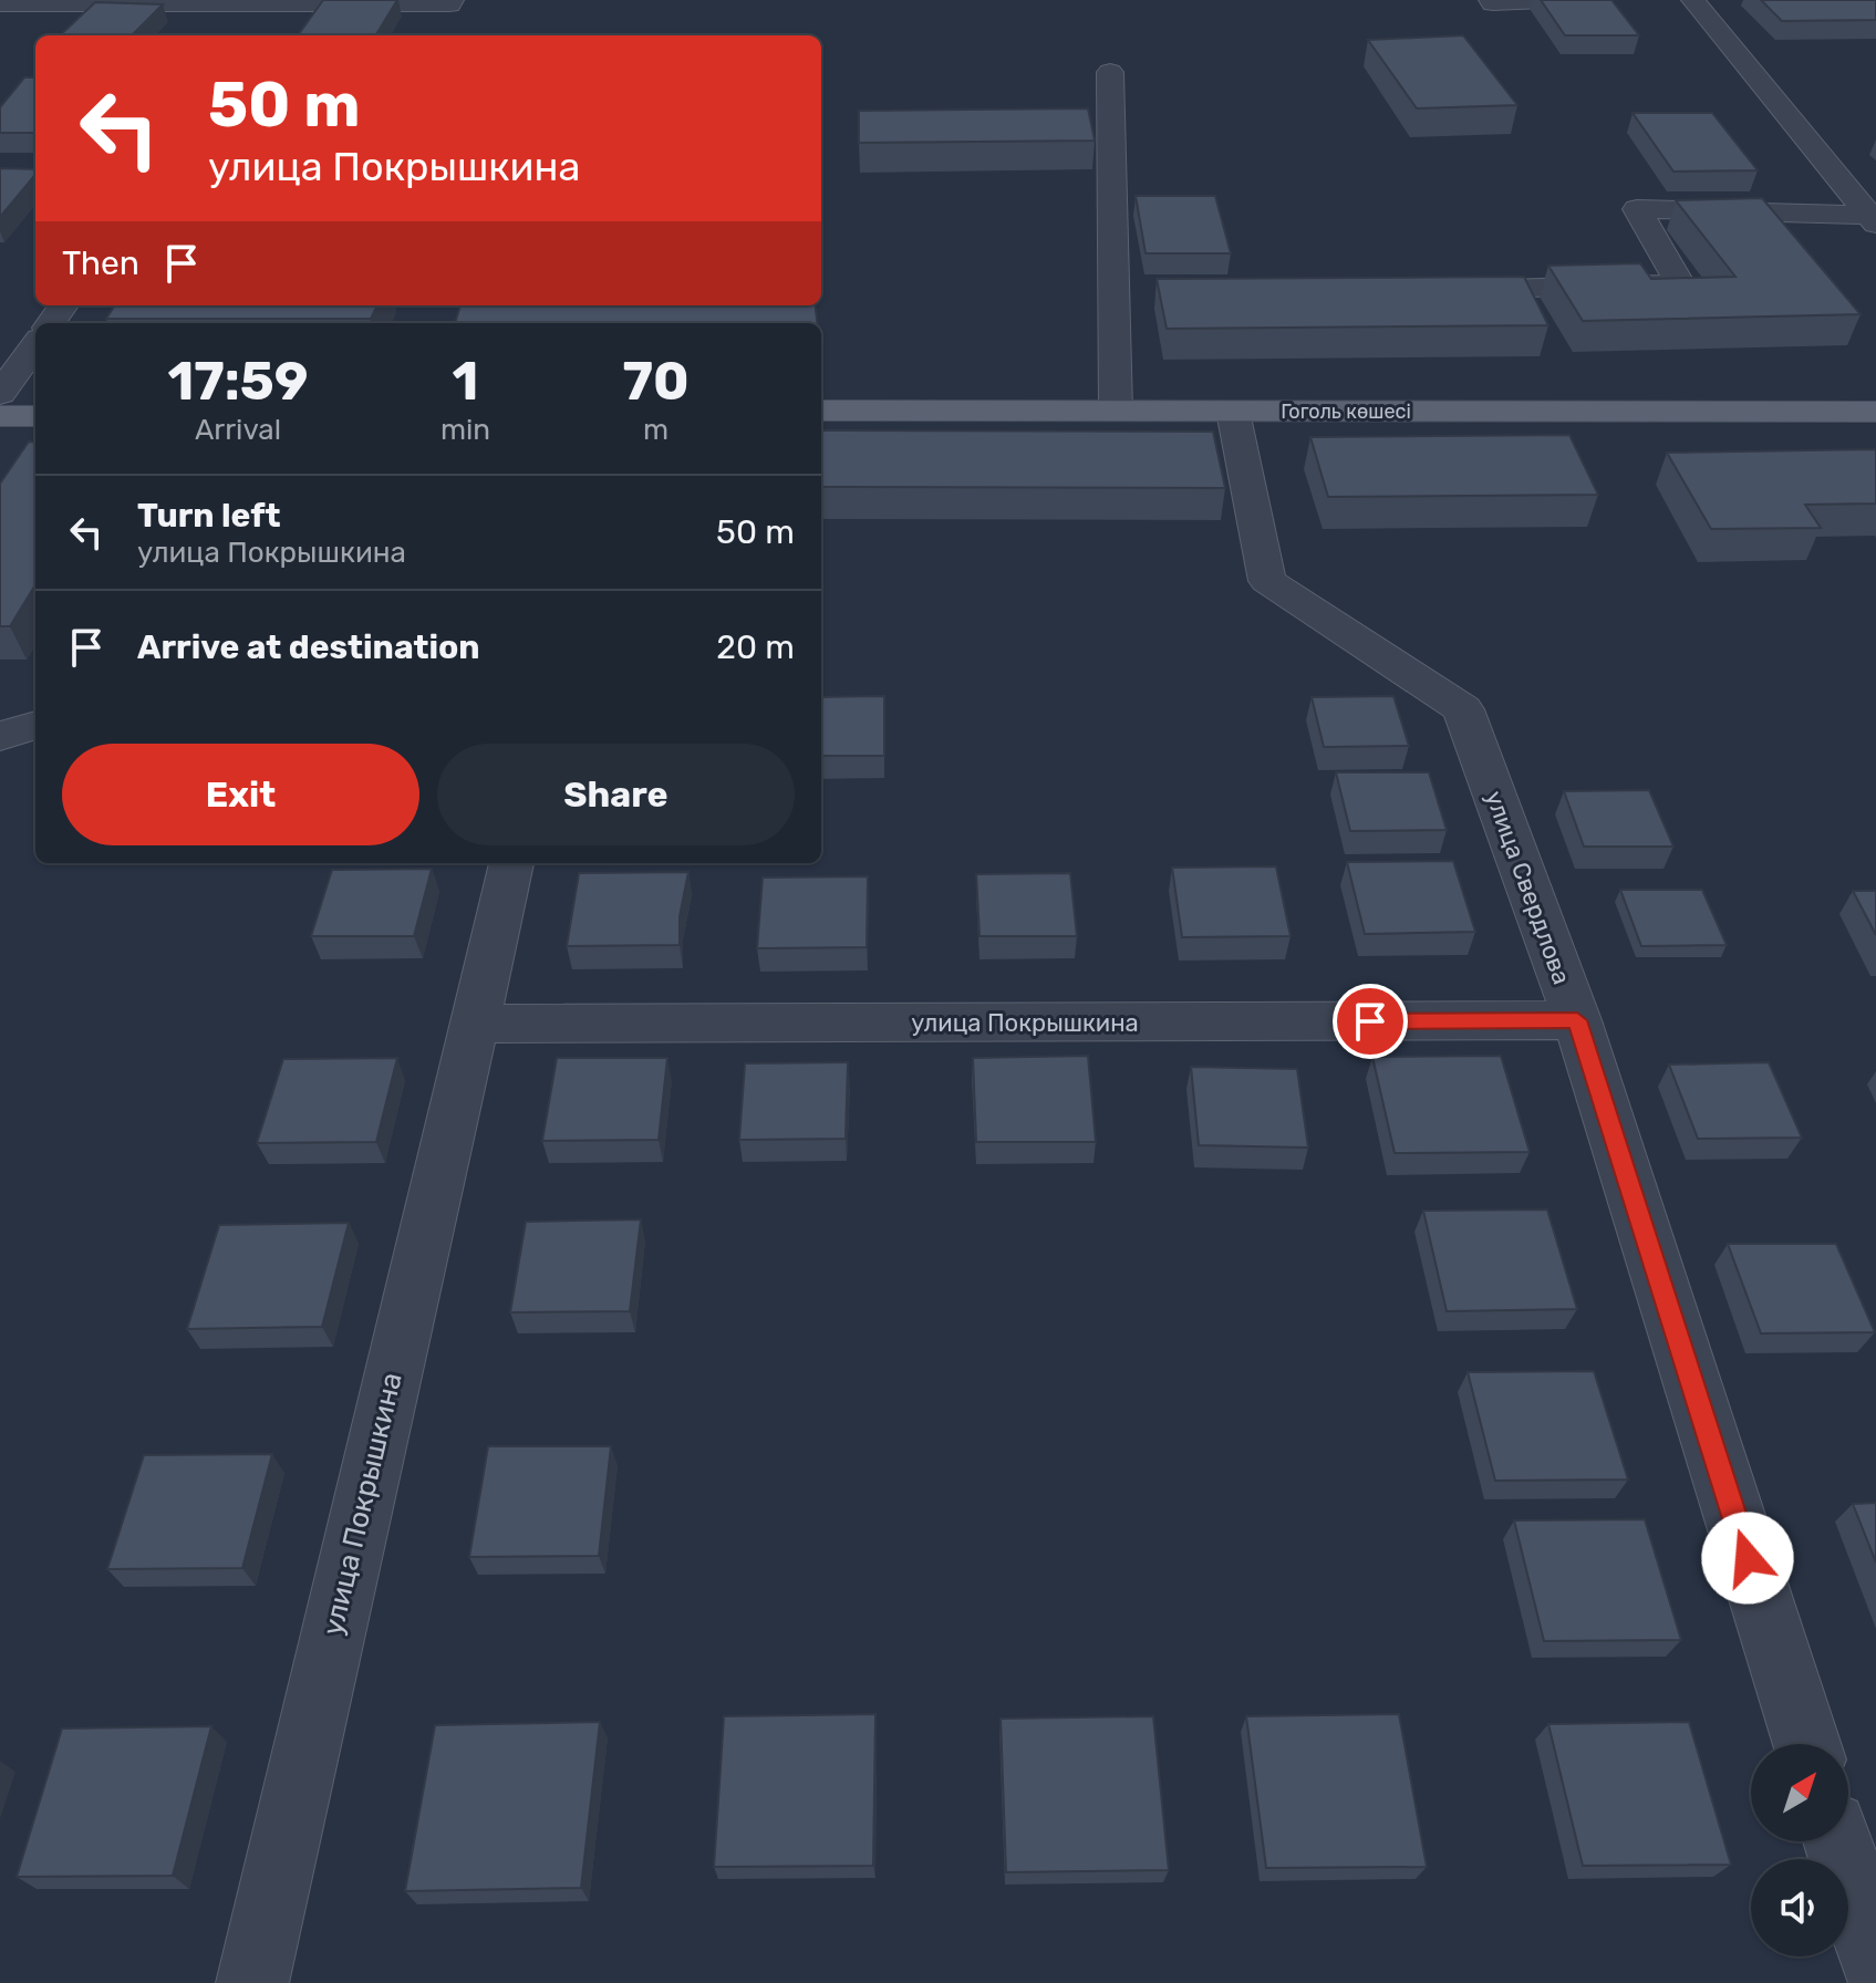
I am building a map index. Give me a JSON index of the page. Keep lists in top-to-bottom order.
{
  "streets": {
    "main road": ["Гоголь көшесі"],
    "street": ["улица Свердлова", "улица Покрышкина"]
  },
  "crossings": [
    ["Гоголь көшесі", "улица Свердлова"],
    ["улица Свердлова", "улица Покрышкина"]
  ],
  "north": "top right",
  "page": {
    "turn": ["50 m", "улица Покрышкина"],
    "then": "Then",
    "eta": [
      "17:59",
      "Arrival",
      "1",
      "min",
      "70",
      "m"
    ],
    "list": [
      {
        "name": "Turn left",
        "note": "улица Покрышкина",
        "value": "50 m"
      },
      {
        "name": "Arrive at destination",
        "value": "20 m"
      }
    ],
    "buttons": ["Exit", "Share"]
  }
}
